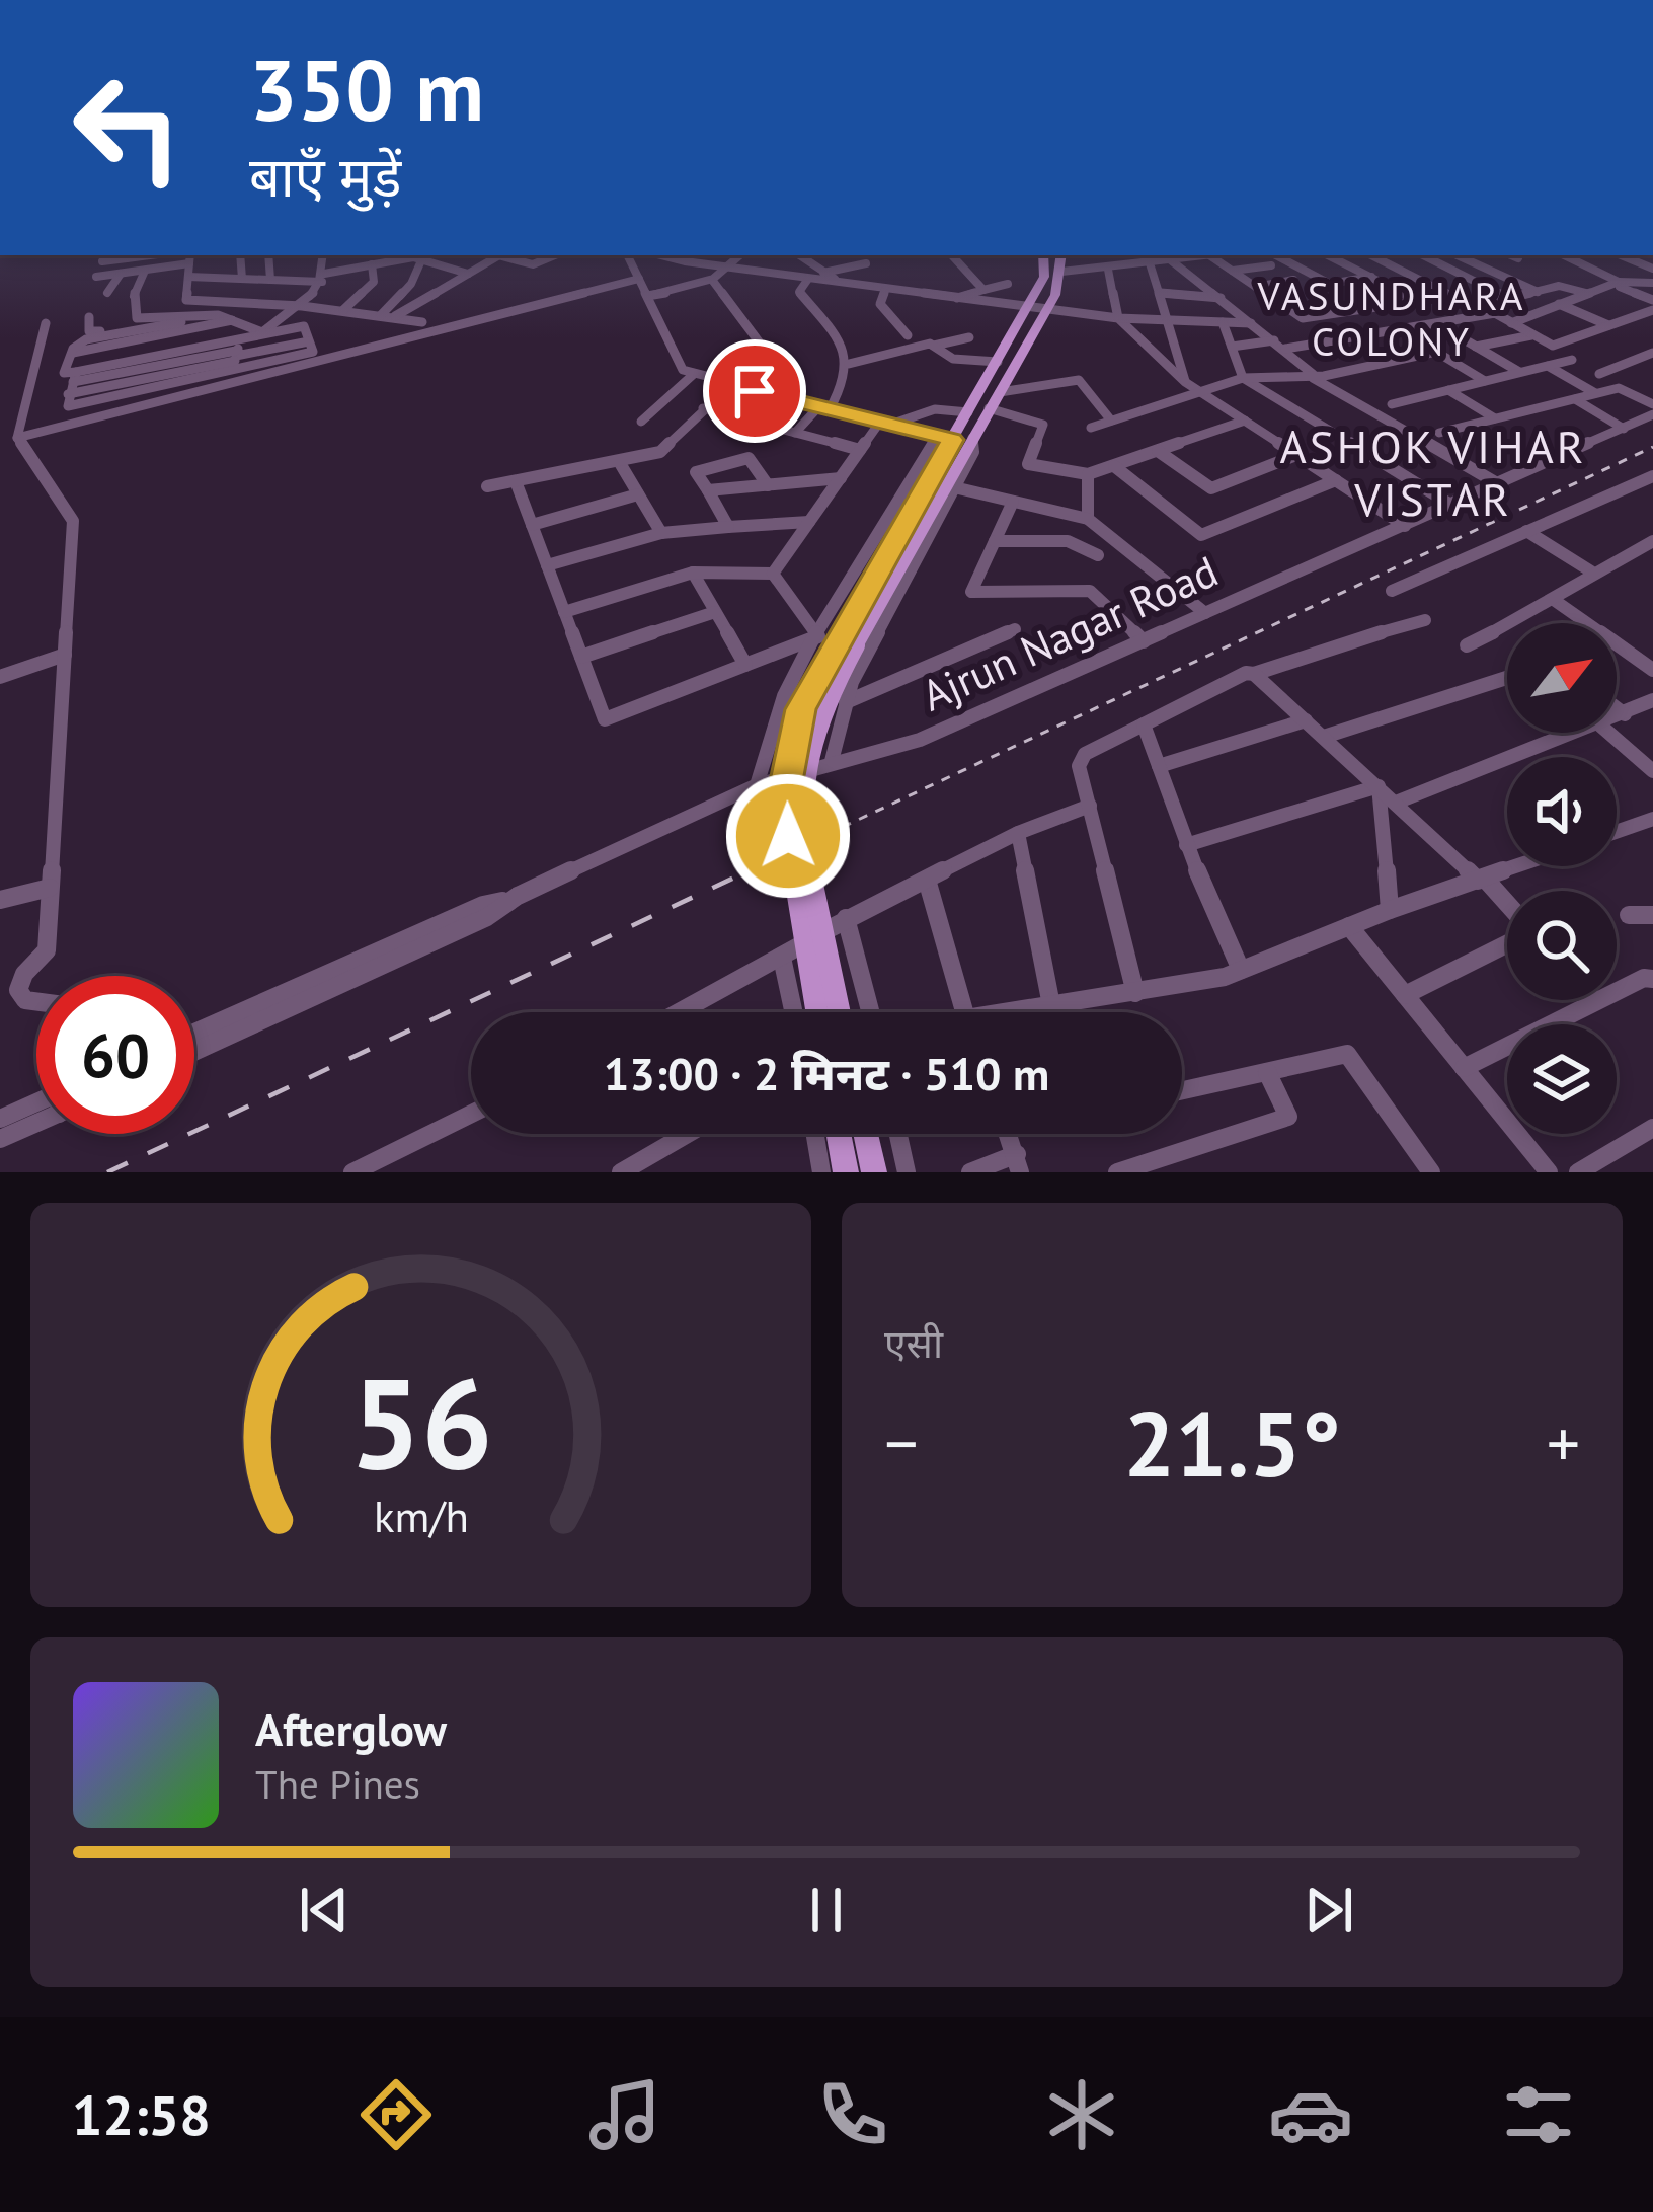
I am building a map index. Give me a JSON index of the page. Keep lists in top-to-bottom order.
{
  "streets": {
    "street": ["Ajrun Nagar Road"]
  },
  "districts": ["VASUNDHARA COLONY", "ASHOK VIHAR VISTAR"],
  "north": "top right",
  "page": {
    "turn": ["350 m", "बाएँ मुड़ें"],
    "limit": "60",
    "trip": "13:00 · 2 मिनट · 510 m",
    "tile": "एसी",
    "heat": ["−", "21.5°", "+"],
    "song": ["Afterglow", "The Pines"],
    "tabs": "12:58",
    "gauge": ["56", "km/h"]
  }
}
